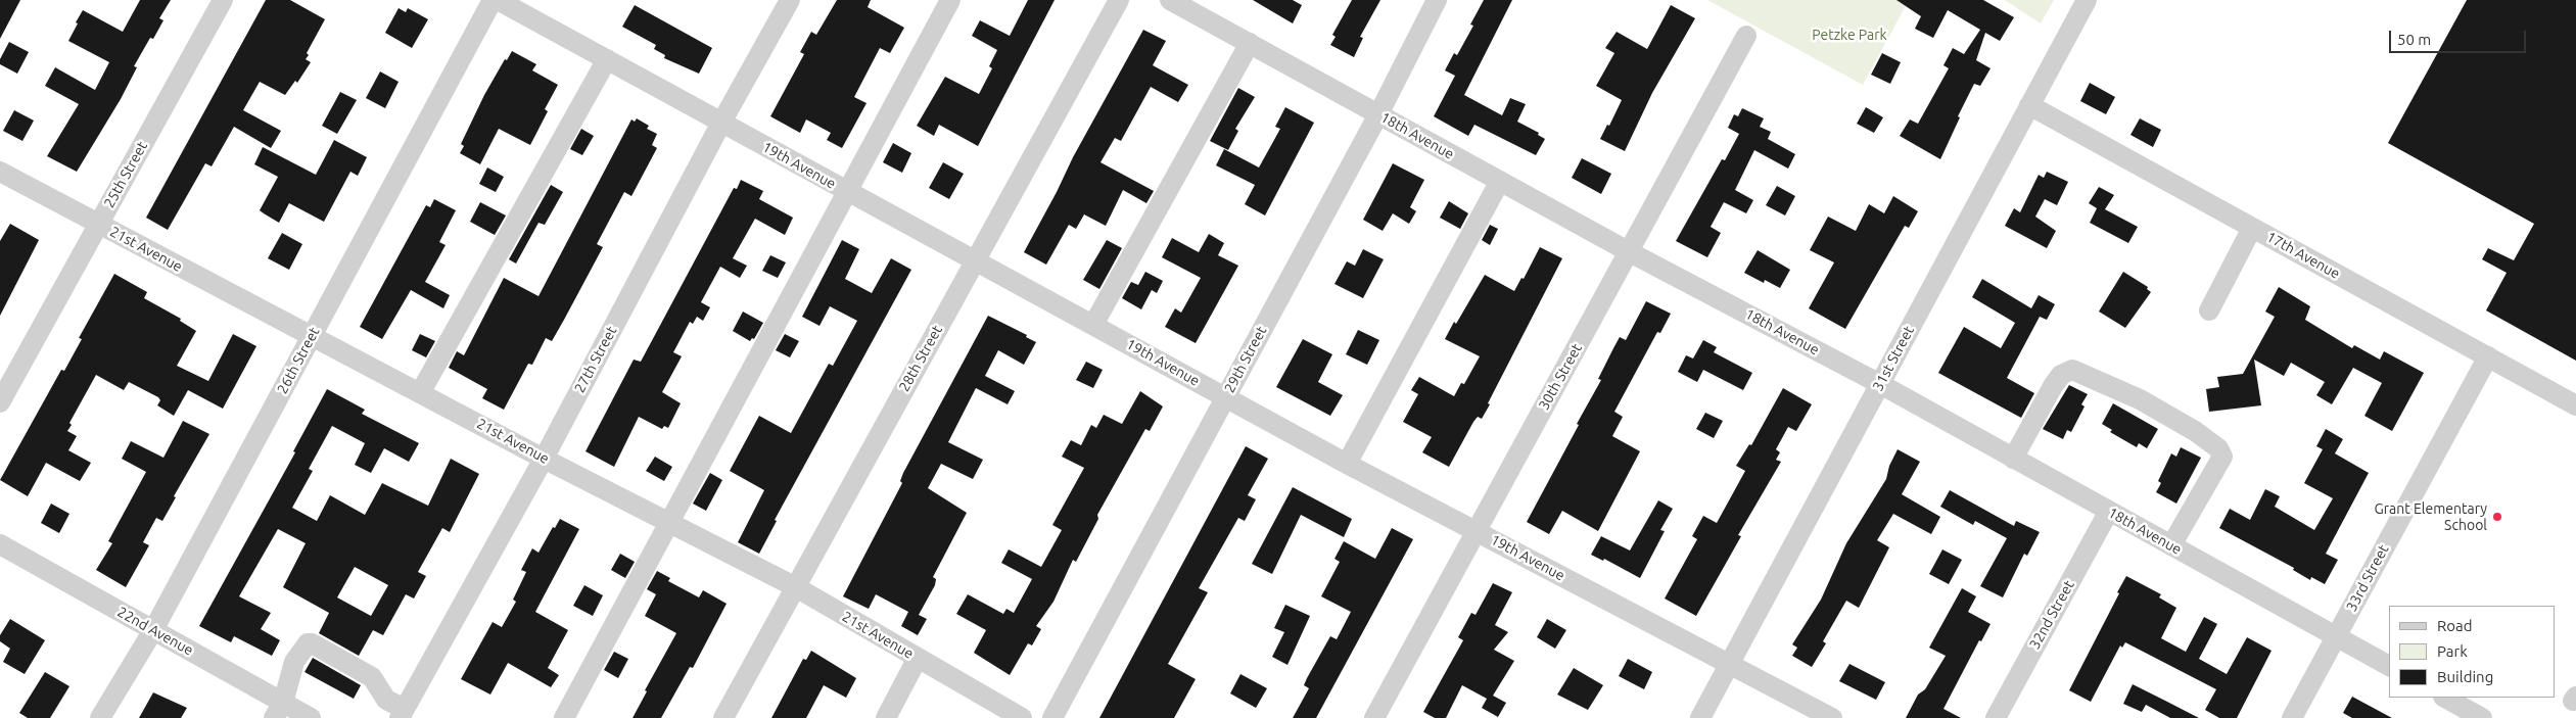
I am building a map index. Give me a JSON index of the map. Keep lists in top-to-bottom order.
{
  "streets": {
    "street": [
      "18th Avenue",
      "19th Avenue",
      "25th Street",
      "21st Avenue",
      "17th Avenue",
      "28th Street",
      "31st Street",
      "27th Street",
      "29th Street",
      "26th Street",
      "30th Street",
      "33rd Street",
      "32nd Street",
      "22nd Avenue"
    ]
  },
  "crossings": [
    ["18th Avenue", "31st Street"],
    ["18th Avenue", "29th Street"],
    ["18th Avenue", "30th Street"],
    ["18th Avenue", "33rd Street"],
    ["18th Avenue", "32nd Street"],
    ["19th Avenue", "28th Street"],
    ["19th Avenue", "31st Street"],
    ["19th Avenue", "27th Street"],
    ["19th Avenue", "29th Street"],
    ["19th Avenue", "30th Street"],
    ["25th Street", "21st Avenue"],
    ["21st Avenue", "28th Street"],
    ["21st Avenue", "27th Street"],
    ["21st Avenue", "26th Street"],
    ["17th Avenue", "31st Street"],
    ["17th Avenue", "33rd Street"],
    ["26th Street", "22nd Avenue"]
  ],
  "parks": ["Petzke Park"],
  "places": ["Grant Elementary School"],
  "legend": ["Road", "Park", "Building"],
  "scale_bar": "50 m"
}
